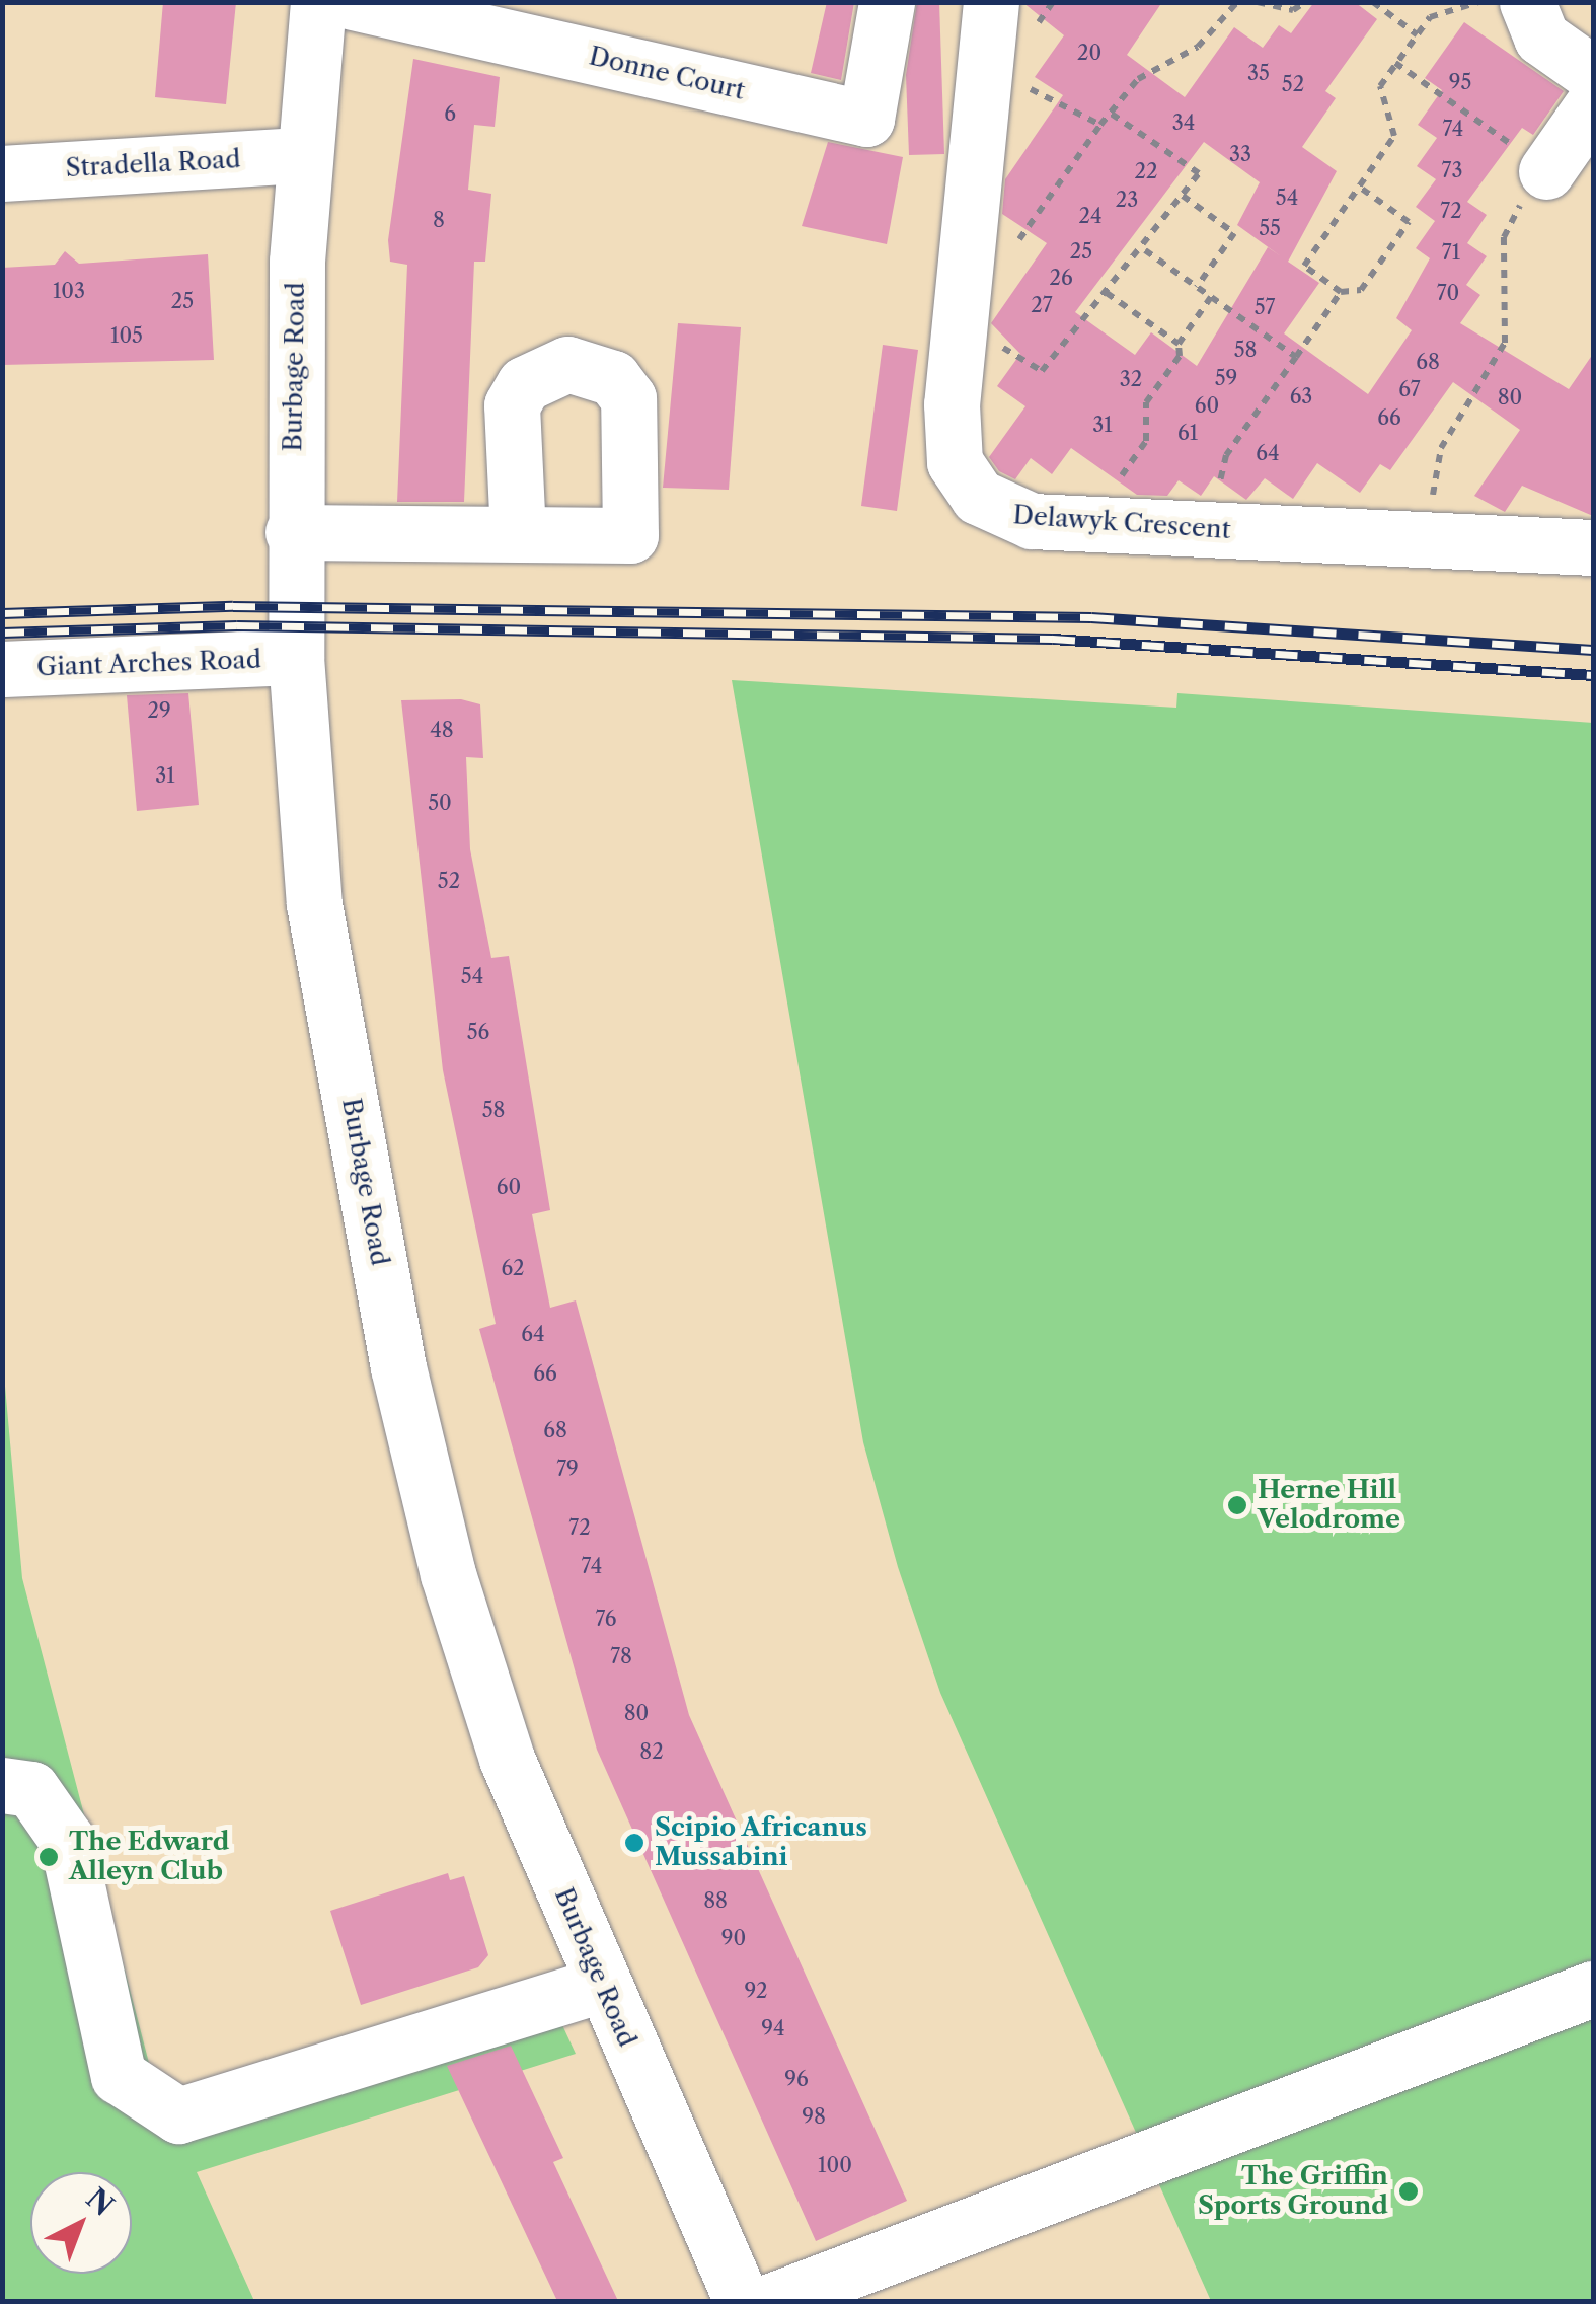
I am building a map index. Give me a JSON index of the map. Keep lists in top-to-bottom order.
{
  "streets": {
    "street": [
      "Donne Court",
      "Stradella Road",
      "Burbage Road",
      "Delawyk Crescent",
      "Giant Arches Road"
    ]
  },
  "crossings": [
    ["Stradella Road", "Burbage Road"],
    ["Burbage Road", "Giant Arches Road"]
  ],
  "places": [
    "Herne Hill Velodrome",
    "Scipio Africanus Mussabini",
    "The Edward Alleyn Club",
    "The Griffin Sports Ground"
  ],
  "house_numbers": [
    "20",
    "35",
    "95",
    "52",
    "6",
    "34",
    "74",
    "33",
    "73",
    "22",
    "54",
    "23",
    "72",
    "24",
    "8",
    "55",
    "25",
    "71",
    "26",
    "103",
    "70",
    "25",
    "27",
    "57",
    "105",
    "58",
    "68",
    "59",
    "32",
    "67",
    "63",
    "80",
    "60",
    "66",
    "31",
    "61",
    "64",
    "29",
    "48",
    "31",
    "50",
    "52",
    "54",
    "56",
    "58",
    "60",
    "62",
    "64",
    "66",
    "68",
    "79",
    "72",
    "74",
    "76",
    "78",
    "80",
    "82",
    "88",
    "90",
    "92",
    "94",
    "96",
    "98",
    "100"
  ],
  "north": "top right"
}
